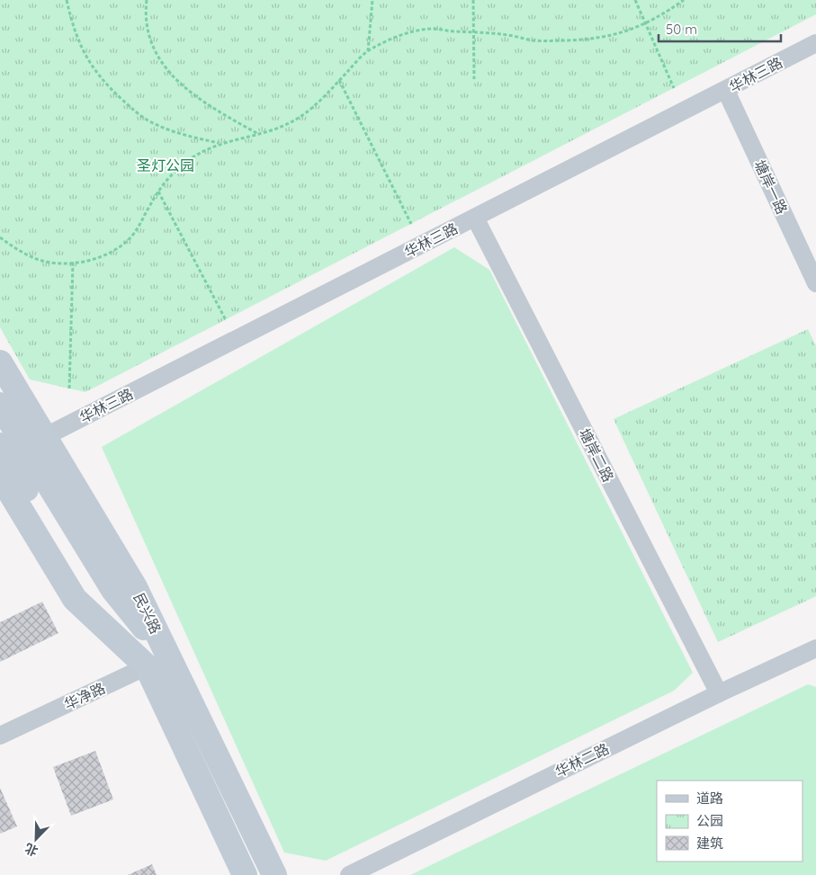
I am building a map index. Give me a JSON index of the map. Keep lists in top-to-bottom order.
{
  "streets": {
    "main road": ["民兴路"],
    "street": [
      "华林三路",
      "塘岸一路",
      "塘岸二路",
      "华净路",
      "华林二路"
    ]
  },
  "crossings": [
    ["华林三路", "塘岸一路"],
    ["华林三路", "塘岸二路"],
    ["华林三路", "民兴路"],
    ["塘岸二路", "华林二路"],
    ["民兴路", "华净路"]
  ],
  "parks": ["圣灯公园"],
  "legend": ["道路", "公园", "建筑"],
  "scale_bar": "50 m",
  "north": "bottom left"
}
